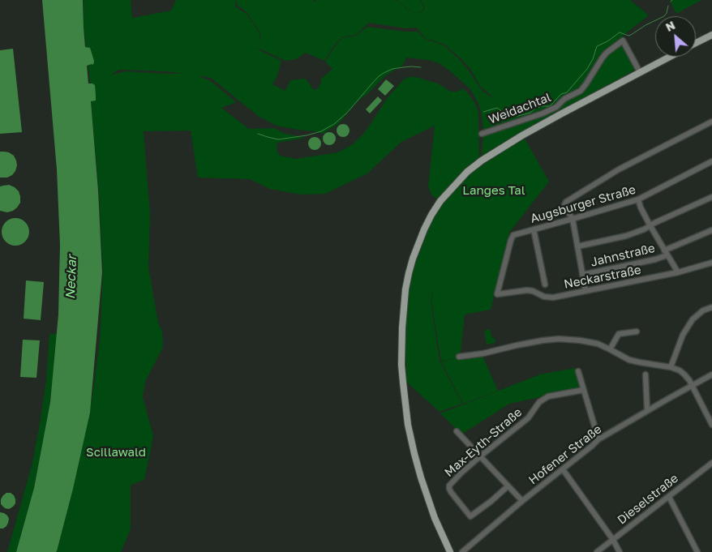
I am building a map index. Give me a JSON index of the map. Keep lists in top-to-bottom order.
{
  "streets": {
    "street": [
      "Weidachtal",
      "Augsburger Straße",
      "Jahnstraße",
      "Neckarstraße",
      "Max-Eyth-Straße",
      "Hofener Straße",
      "Dieselstraße"
    ]
  },
  "crossings": [
    ["Augsburger Straße", "Neckarstraße"]
  ],
  "water": ["Neckar"],
  "parks": ["Langes Tal", "Scillawald"],
  "north": "top left"
}
